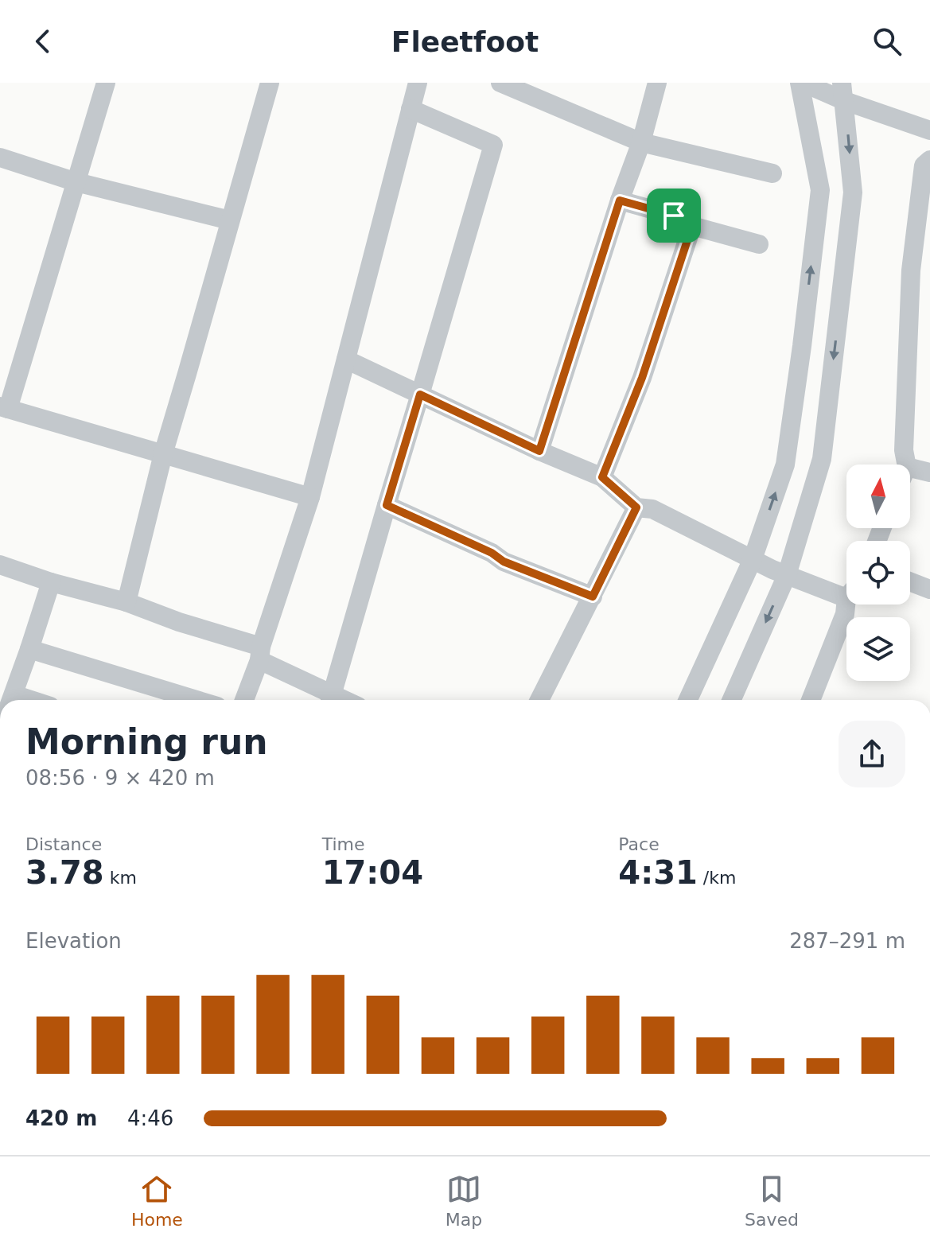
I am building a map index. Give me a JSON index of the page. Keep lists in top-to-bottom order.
{
  "north": "top",
  "page": {
    "header": "Fleetfoot",
    "heading": ["Morning run", "08:56 · 9 × 420 m"],
    "stats": [
      ["Distance", "3.78 km"],
      ["Time", "17:04"],
      ["Pace", "4:31 /km"]
    ],
    "chart": ["Elevation", "287–291 m"],
    "list": [
      {
        "name": "420 m",
        "note": "4:46"
      }
    ],
    "tabs": ["Home", "Map", "Saved"]
  }
}
